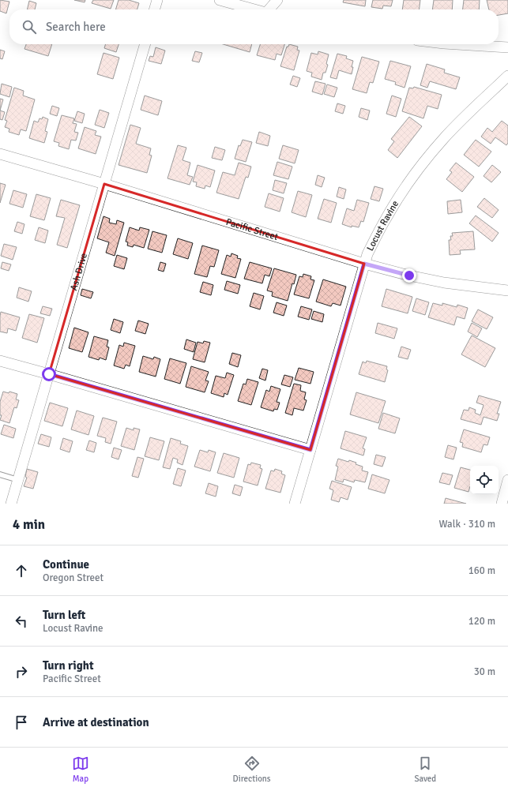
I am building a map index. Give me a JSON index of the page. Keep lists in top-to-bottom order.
{
  "streets": {
    "street": ["Locust Ravine", "Pacific Street", "Ash Drive"]
  },
  "crossings": [
    ["Locust Ravine", "Pacific Street"],
    ["Pacific Street", "Ash Drive"]
  ],
  "page": {
    "search": "Search here",
    "heading": ["4 min", "Walk · 310 m"],
    "list": [
      ["Continue", "Oregon Street", "160 m"],
      ["Turn left", "Locust Ravine", "120 m"],
      ["Turn right", "Pacific Street", "30 m"],
      "Arrive at destination"
    ],
    "nav": ["Map", "Directions", "Saved"]
  }
}
